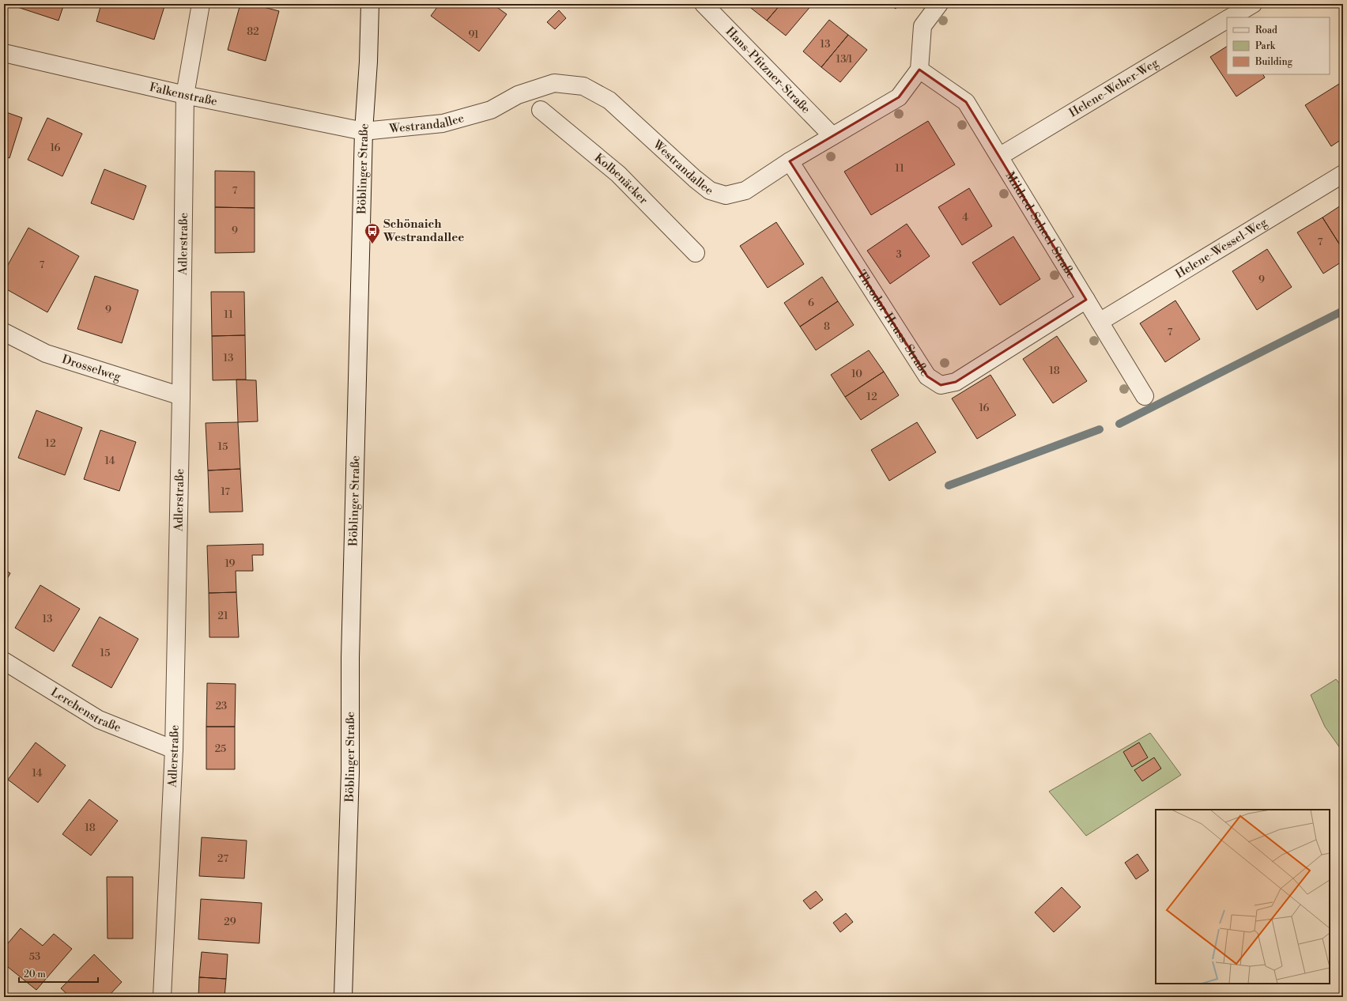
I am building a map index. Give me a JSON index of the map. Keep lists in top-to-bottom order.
{
  "streets": {
    "street": [
      "Hans-Pfitzner-Straße",
      "Helene-Weber-Weg",
      "Falkenstraße",
      "Westrandallee",
      "Böblinger Straße",
      "Kolbenäcker",
      "Mildred-Scheel-Straße",
      "Adlerstraße",
      "Helene-Wessel-Weg",
      "Theodor-Heuss-Straße",
      "Drosselweg",
      "Lerchenstraße"
    ]
  },
  "crossings": [
    ["Hans-Pfitzner-Straße", "Westrandallee"],
    ["Helene-Weber-Weg", "Mildred-Scheel-Straße"],
    ["Falkenstraße", "Westrandallee"],
    ["Falkenstraße", "Böblinger Straße"],
    ["Falkenstraße", "Adlerstraße"],
    ["Westrandallee", "Böblinger Straße"],
    ["Westrandallee", "Mildred-Scheel-Straße"],
    ["Westrandallee", "Theodor-Heuss-Straße"],
    ["Mildred-Scheel-Straße", "Helene-Wessel-Weg"],
    ["Mildred-Scheel-Straße", "Theodor-Heuss-Straße"],
    ["Adlerstraße", "Drosselweg"],
    ["Adlerstraße", "Lerchenstraße"]
  ],
  "places": {
    "bus stop": ["Schönaich Westrandallee"]
  },
  "house_numbers": [
    "82",
    "91",
    "13",
    "13/1",
    "16",
    "11",
    "7",
    "4",
    "9",
    "7",
    "3",
    "7",
    "9",
    "6",
    "9",
    "11",
    "8",
    "7",
    "13",
    "18",
    "10",
    "12",
    "16",
    "12",
    "15",
    "14",
    "17",
    "19",
    "21",
    "13",
    "15",
    "23",
    "25",
    "14",
    "18",
    "27",
    "29",
    "53"
  ],
  "legend": ["Road", "Park", "Building"],
  "scale_bar": "20 m"
}
